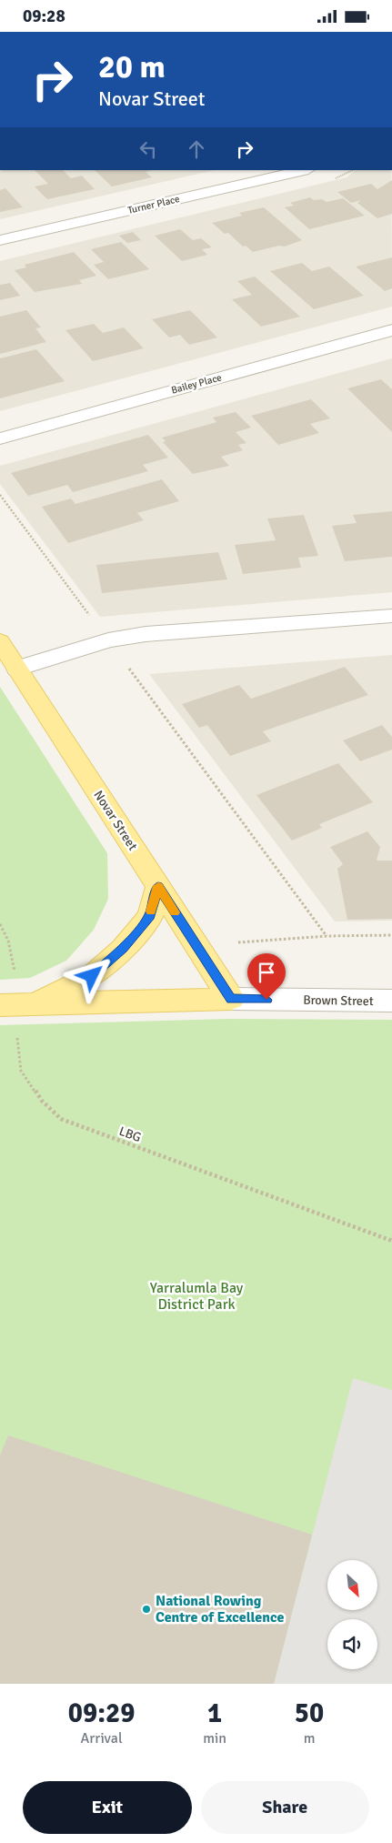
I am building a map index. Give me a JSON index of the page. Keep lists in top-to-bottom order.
{
  "streets": {
    "main road": ["Novar Street"],
    "street": ["Turner Place", "Bailey Place", "Brown Street"],
    "path": ["LBG"]
  },
  "crossings": [
    ["Novar Street", "Brown Street"]
  ],
  "parks": ["Yarralumla Bay District Park"],
  "places": ["National Rowing Centre of Excellence"],
  "north": "bottom right",
  "page": {
    "status": "09:28",
    "turn": ["20 m", "Novar Street"],
    "eta": [
      "09:29",
      "Arrival",
      "1",
      "min",
      "50",
      "m"
    ],
    "buttons": ["Exit", "Share"]
  }
}
